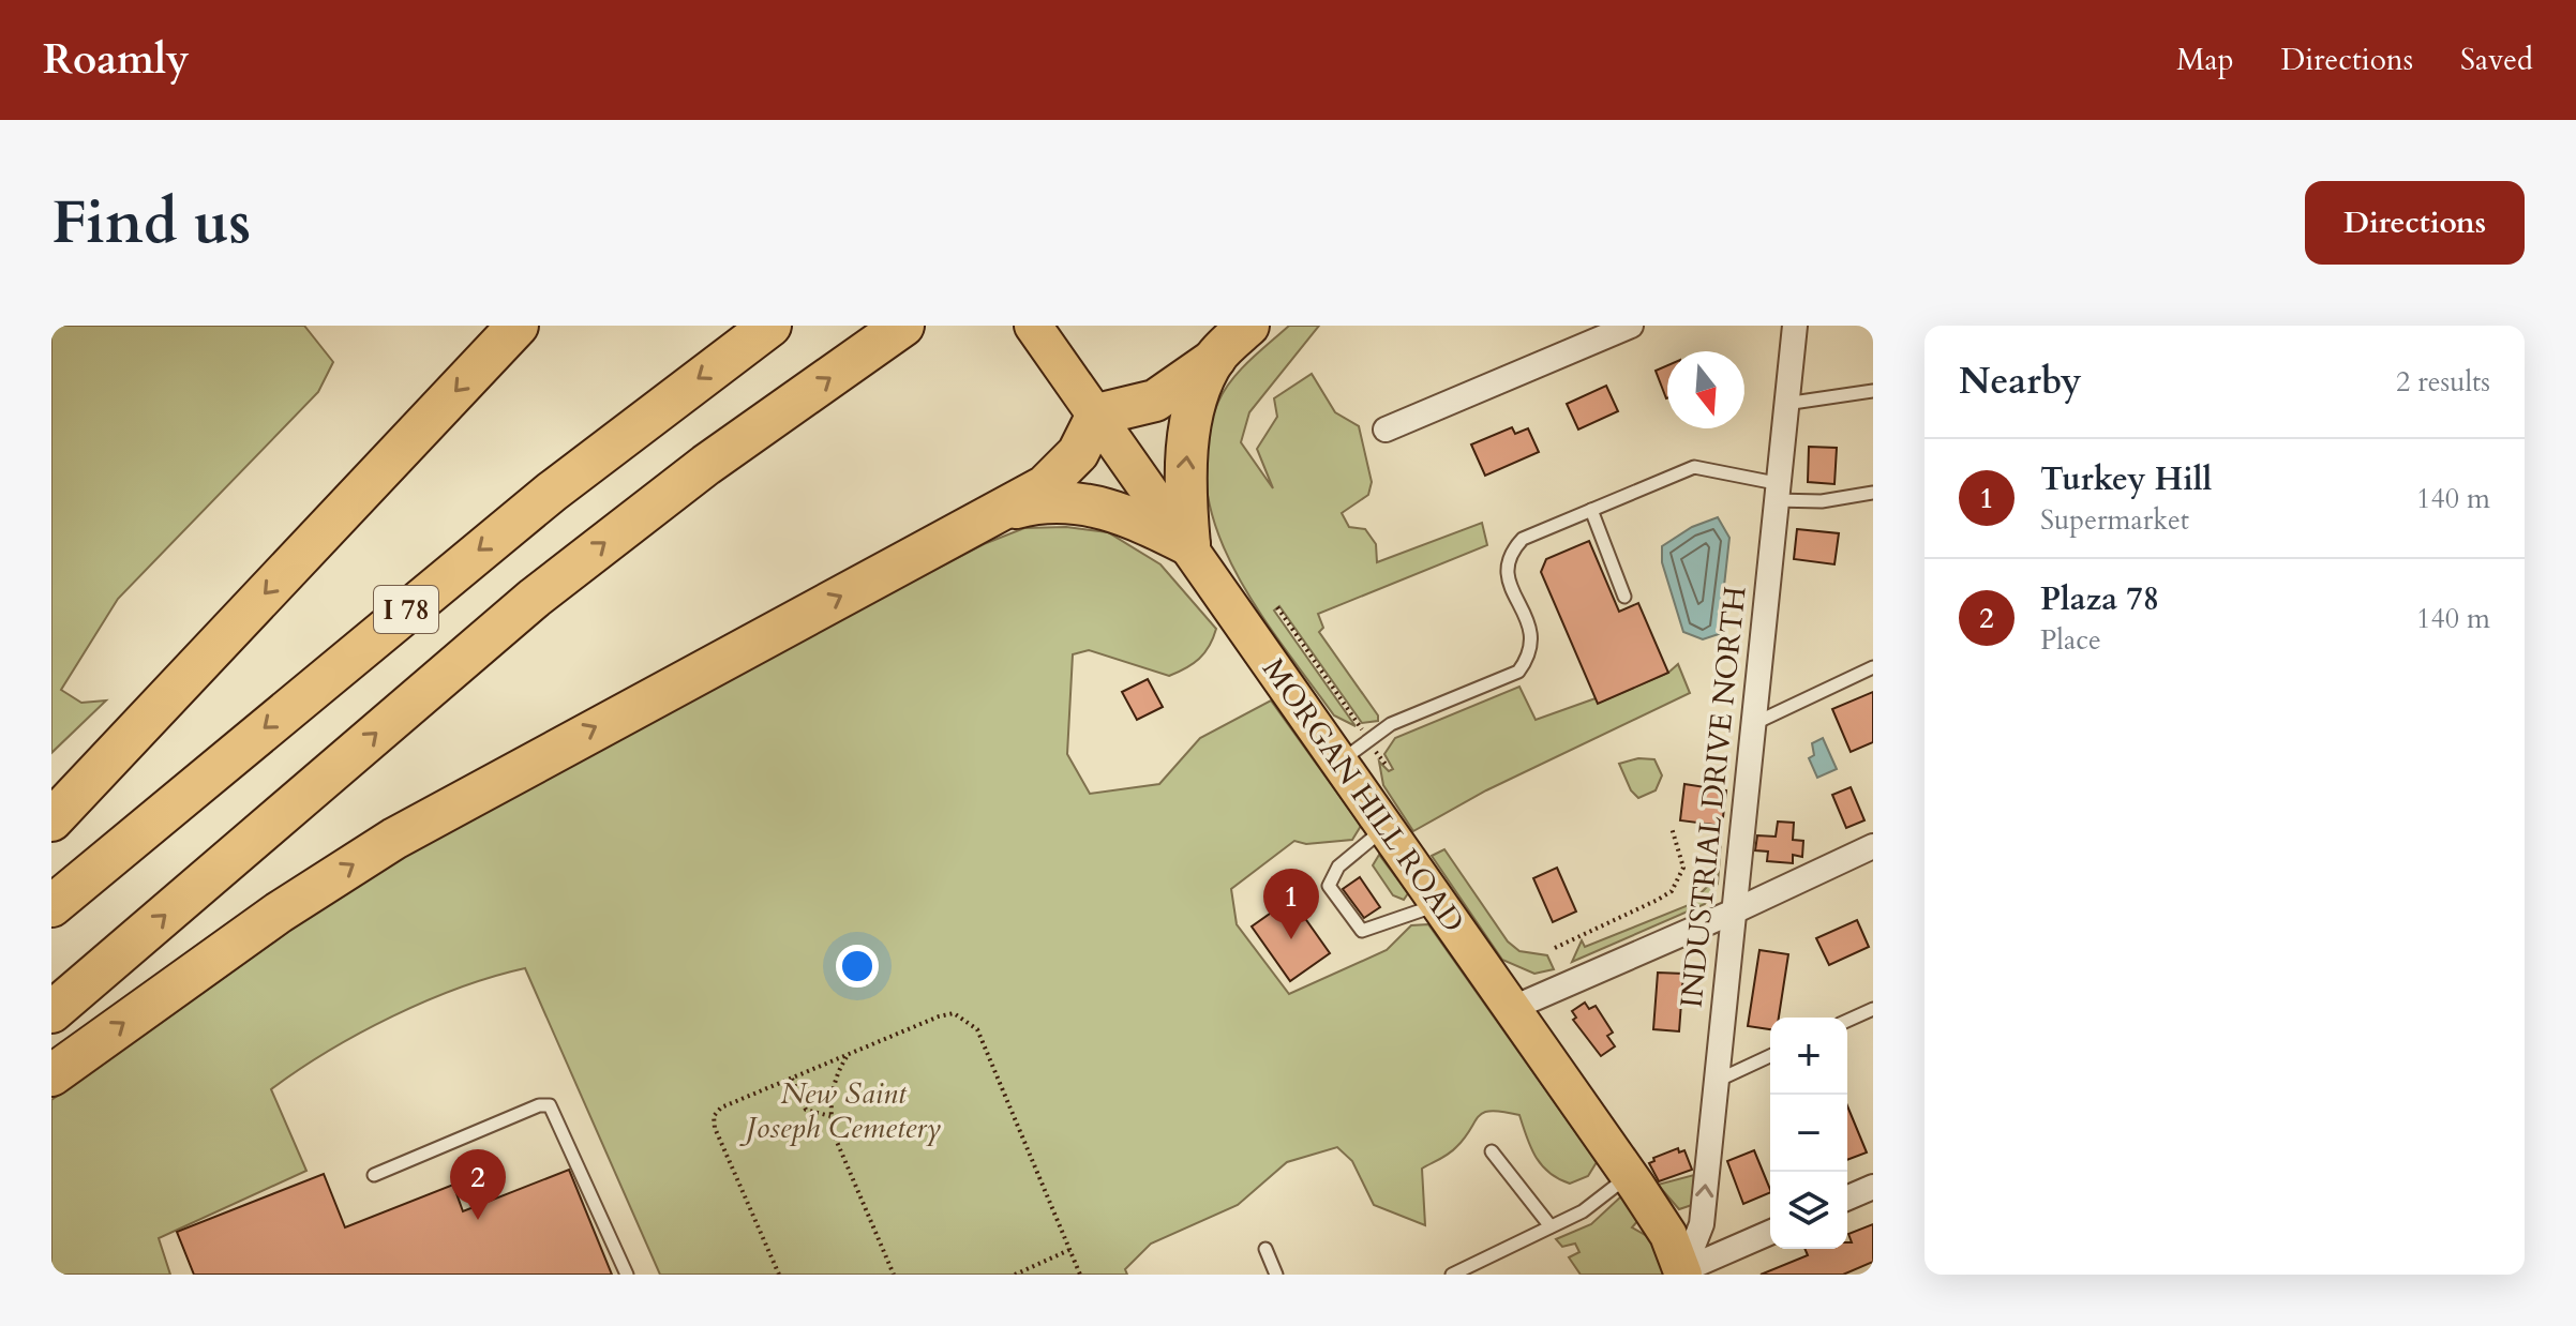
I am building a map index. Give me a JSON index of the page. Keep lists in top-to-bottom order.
{
  "streets": {
    "highway": ["I 78"],
    "main road": ["MORGAN HILL ROAD"],
    "street": ["INDUSTRIAL DRIVE NORTH"]
  },
  "crossings": [
    ["MORGAN HILL ROAD", "INDUSTRIAL DRIVE NORTH"]
  ],
  "parks": ["New Saint Joseph Cemetery"],
  "north": "bottom",
  "page": {
    "header": "Roamly",
    "nav": ["Map", "Directions", "Saved"],
    "buttons": "Directions",
    "title": "Find us",
    "heading": ["Nearby", "2 results"],
    "list": [
      {
        "mark": "1",
        "name": "Turkey Hill",
        "note": "Supermarket",
        "value": "140 m"
      },
      {
        "mark": "2",
        "name": "Plaza 78",
        "note": "Place",
        "value": "140 m"
      }
    ],
    "pins": ["1", "2"],
    "map_buttons": ["+", "−"]
  }
}
